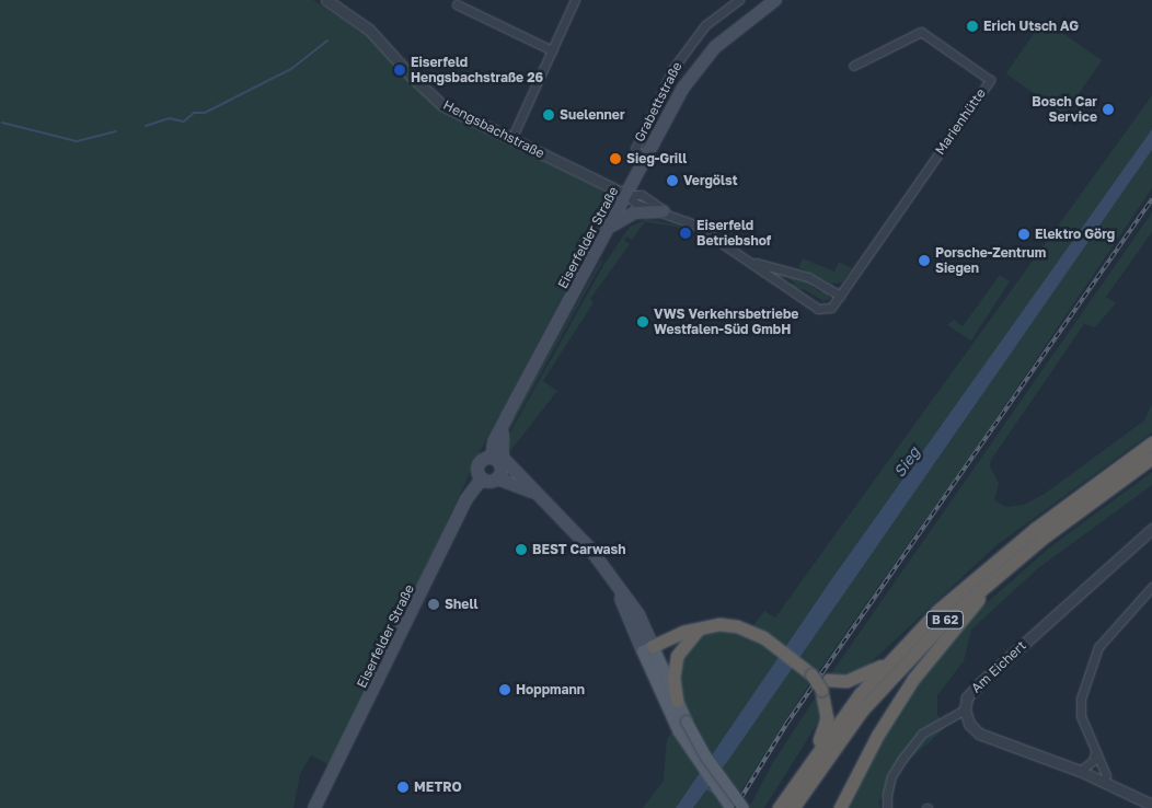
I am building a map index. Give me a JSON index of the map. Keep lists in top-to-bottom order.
{
  "streets": {
    "highway": ["B 62"],
    "main road": ["Eiserfelder Straße"],
    "street": [
      "Grabettstraße",
      "Marienhütte",
      "Hengsbachstraße",
      "Am Eichert"
    ]
  },
  "crossings": [
    ["Grabettstraße", "Eiserfelder Straße"],
    ["Marienhütte", "Hengsbachstraße"],
    ["Marienhütte", "Eiserfelder Straße"],
    ["Hengsbachstraße", "Eiserfelder Straße"]
  ],
  "water": ["Sieg"],
  "places": [
    "Erich Utsch AG",
    "Eiserfeld Hengsbachstraße 26",
    "Bosch Car Service",
    "Suelenner",
    "Sieg-Grill",
    "Vergölst",
    "Eiserfeld Betriebshof",
    "Elektro Görg",
    "Porsche-Zentrum Siegen",
    "VWS Verkehrsbetriebe Westfalen-Süd GmbH",
    "BEST Carwash",
    "Shell",
    "Hoppmann",
    "METRO"
  ]
}
